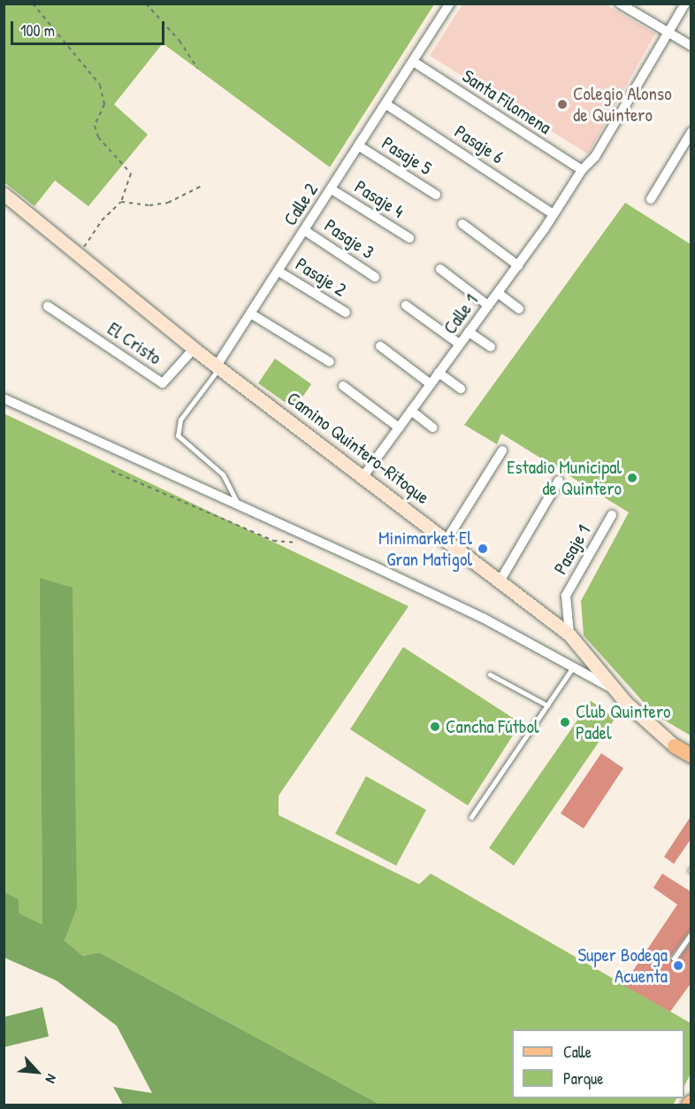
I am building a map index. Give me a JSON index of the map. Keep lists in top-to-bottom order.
{
  "streets": {
    "main road": ["Camino Quintero-Ritoque"],
    "street": [
      "Santa Filomena",
      "Pasaje 6",
      "Pasaje 5",
      "Pasaje 4",
      "Calle 2",
      "Pasaje 3",
      "Pasaje 2",
      "Calle 1",
      "El Cristo",
      "Pasaje 1"
    ]
  },
  "crossings": [
    ["Santa Filomena", "Calle 2"],
    ["Santa Filomena", "Calle 1"],
    ["Pasaje 6", "Calle 2"],
    ["Pasaje 6", "Calle 1"],
    ["Pasaje 5", "Calle 2"],
    ["Pasaje 4", "Calle 2"],
    ["Calle 2", "Pasaje 3"],
    ["Calle 2", "Pasaje 2"],
    ["Calle 2", "Camino Quintero-Ritoque"],
    ["Calle 1", "Camino Quintero-Ritoque"],
    ["El Cristo", "Camino Quintero-Ritoque"],
    ["Camino Quintero-Ritoque", "Pasaje 1"]
  ],
  "places": [
    "Colegio Alonso de Quintero",
    "Estadio Municipal de Quintero",
    "Minimarket El Gran Matigol",
    "Club Quintero Padel",
    "Cancha Fútbol",
    "Super Bodega Acuenta"
  ],
  "legend": ["Calle", "Parque"],
  "scale_bar": "100 m",
  "north": "bottom right"
}
